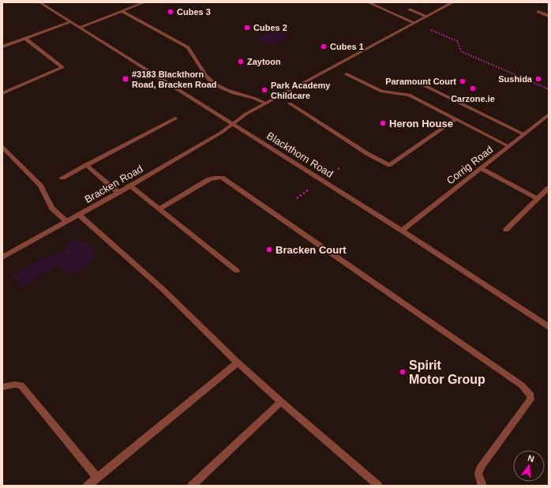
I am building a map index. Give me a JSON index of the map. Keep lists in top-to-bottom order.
{
  "streets": {
    "street": ["Blackthorn Road", "Corrig Road", "Bracken Road"]
  },
  "crossings": [
    ["Blackthorn Road", "Corrig Road"],
    ["Blackthorn Road", "Bracken Road"]
  ],
  "places": {
    "other": [
      "Cubes 3",
      "Cubes 2",
      "Cubes 1",
      "Zaytoon",
      "Sushida",
      "Paramount Court",
      "Carzone.ie",
      "Park Academy Childcare",
      "Heron House",
      "Bracken Court",
      "Spirit Motor Group"
    ],
    "transit": ["#3183 Blackthorn Road, Bracken Road"]
  },
  "north": "top"
}
